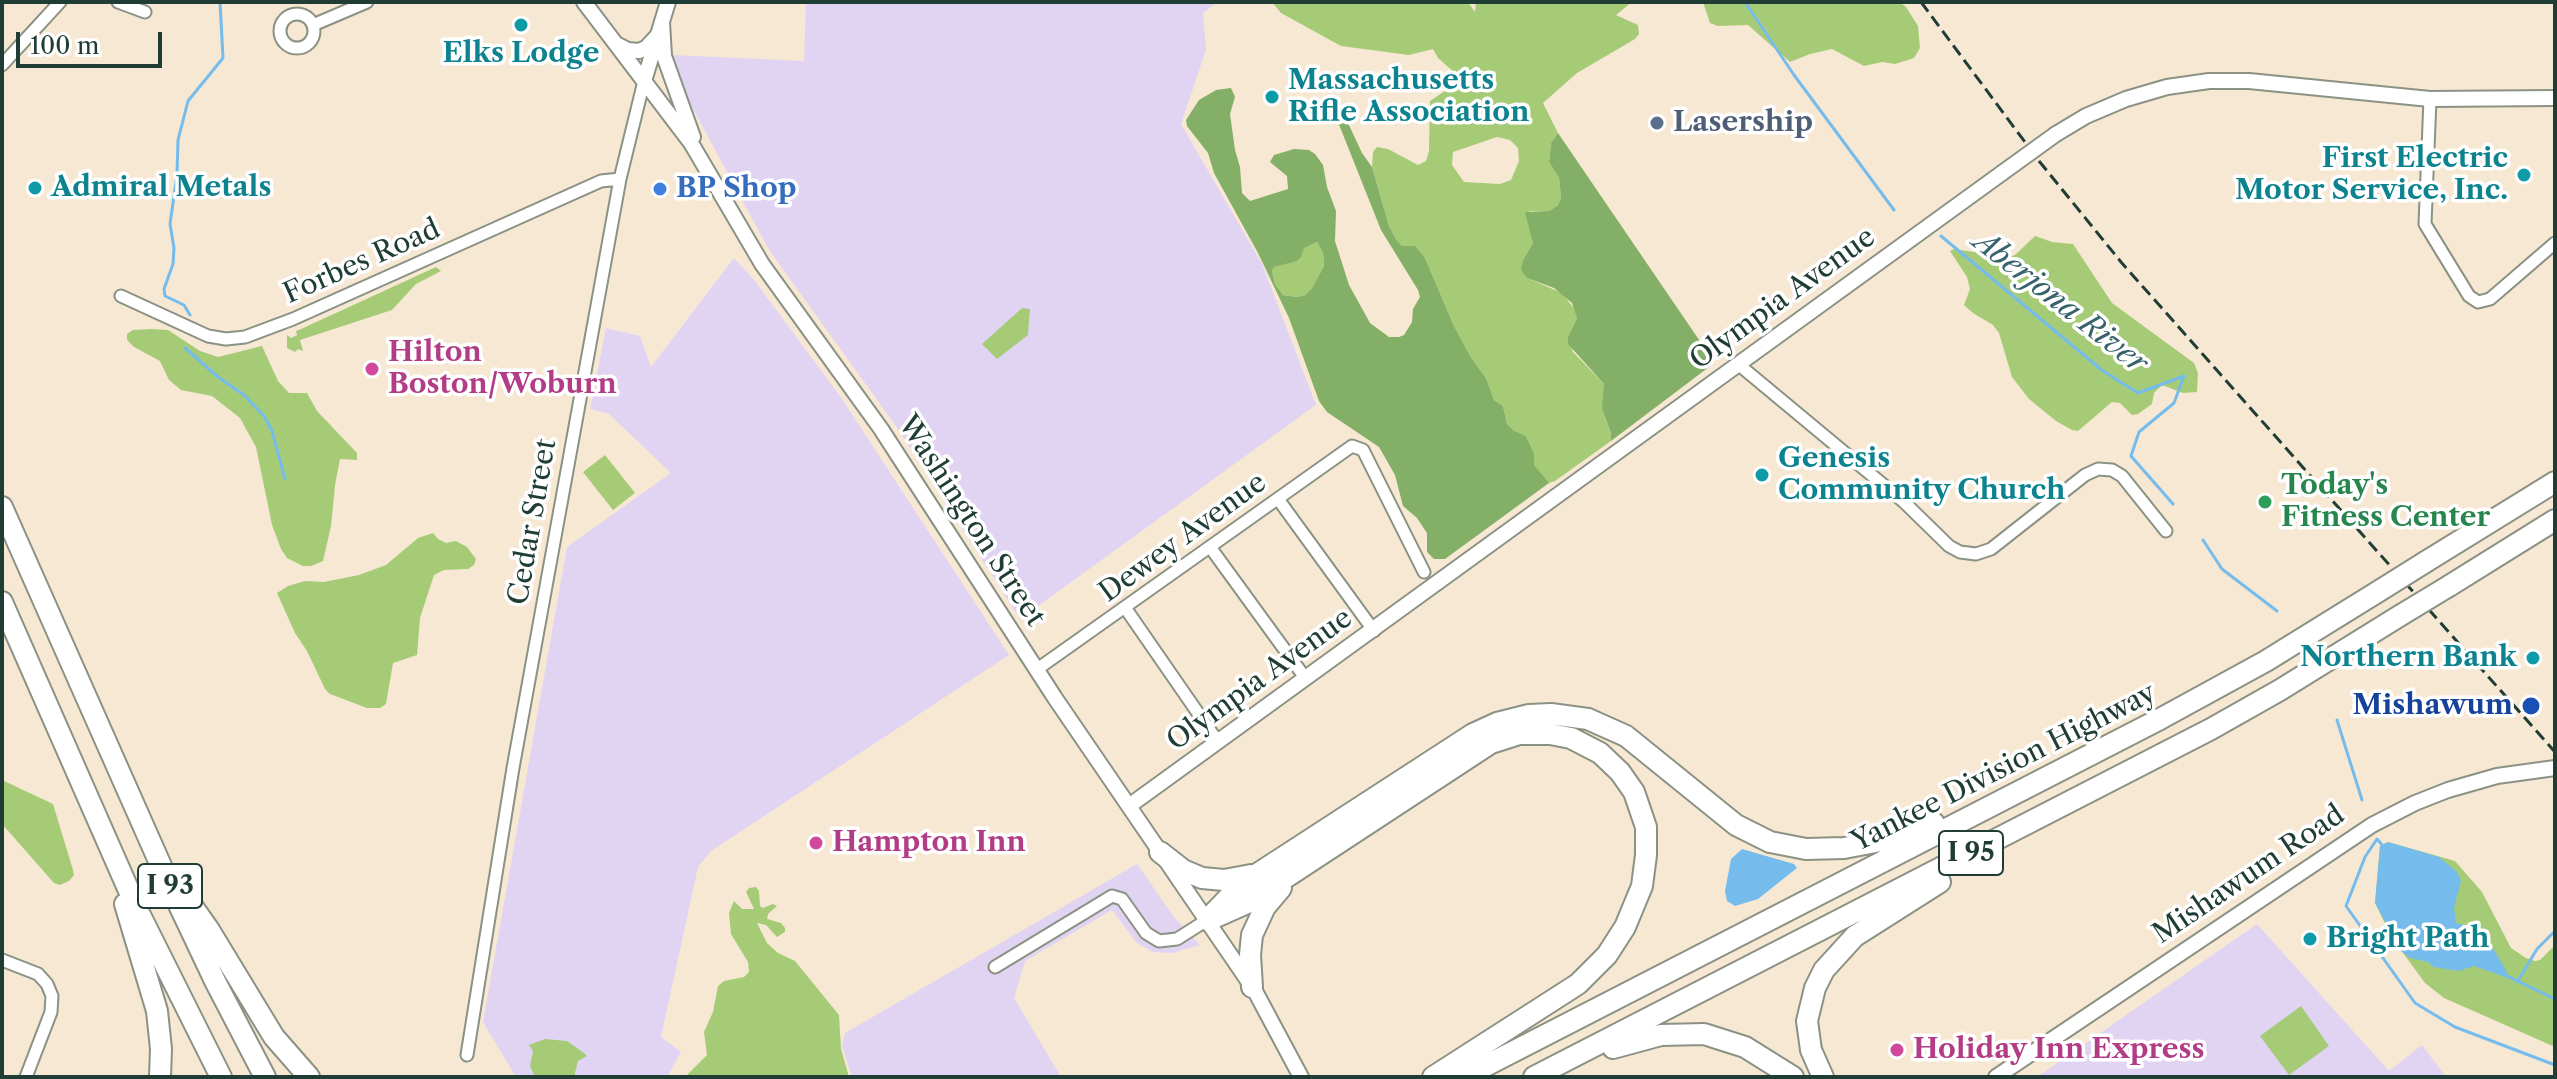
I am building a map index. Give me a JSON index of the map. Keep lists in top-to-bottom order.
{
  "streets": {
    "highway": ["Yankee Division Highway", "I 95", "I 93"],
    "main road": [
      "Olympia Avenue",
      "Washington Street",
      "Cedar Street",
      "Mishawum Road"
    ],
    "street": ["Forbes Road", "Dewey Avenue"]
  },
  "crossings": [
    ["Forbes Road", "Cedar Street"],
    ["Olympia Avenue", "Washington Street"],
    ["Washington Street", "Cedar Street"],
    ["Washington Street", "Dewey Avenue"]
  ],
  "water": ["Aberjona River"],
  "places": [
    "Elks Lodge",
    "Massachusetts Rifle Association",
    "Lasership",
    "First Electric Motor Service, Inc.",
    "Admiral Metals",
    "BP Shop",
    "Hilton Boston/Woburn",
    "Genesis Community Church",
    "Today's Fitness Center",
    "Northern Bank",
    "Mishawum",
    "Hampton Inn",
    "Bright Path",
    "Holiday Inn Express"
  ],
  "scale_bar": "100 m"
}
